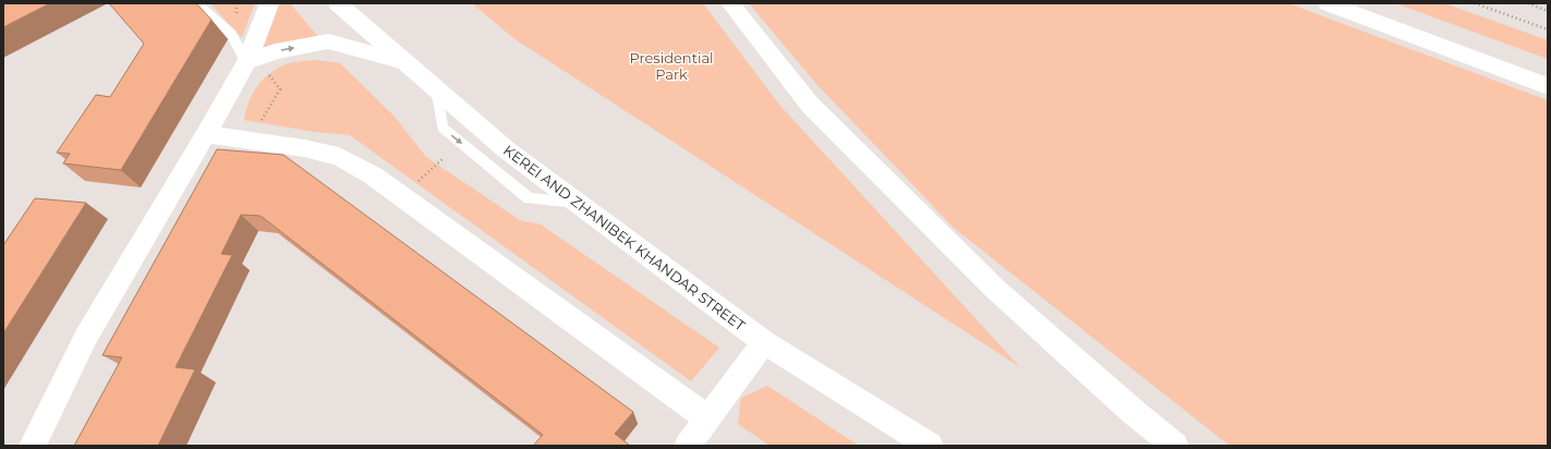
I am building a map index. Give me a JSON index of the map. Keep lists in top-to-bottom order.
{
  "streets": {
    "street": ["KEREI AND ZHANIBEK KHANDAR STREET"]
  },
  "parks": ["Presidential Park"]
}
